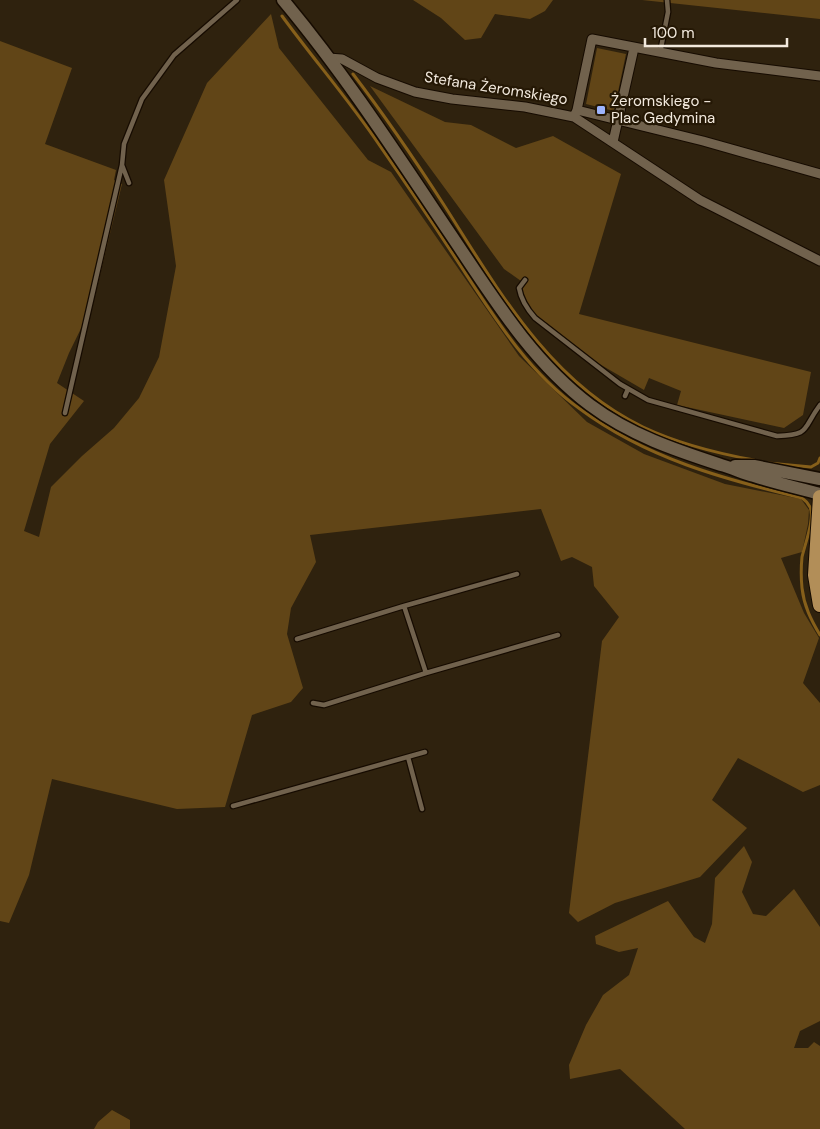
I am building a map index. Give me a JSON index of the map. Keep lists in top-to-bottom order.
{
  "streets": {
    "street": ["Stefana Żeromskiego"]
  },
  "places": {
    "transit": ["Żeromskiego - Plac Gedymina"]
  },
  "scale_bar": "100 m"
}
